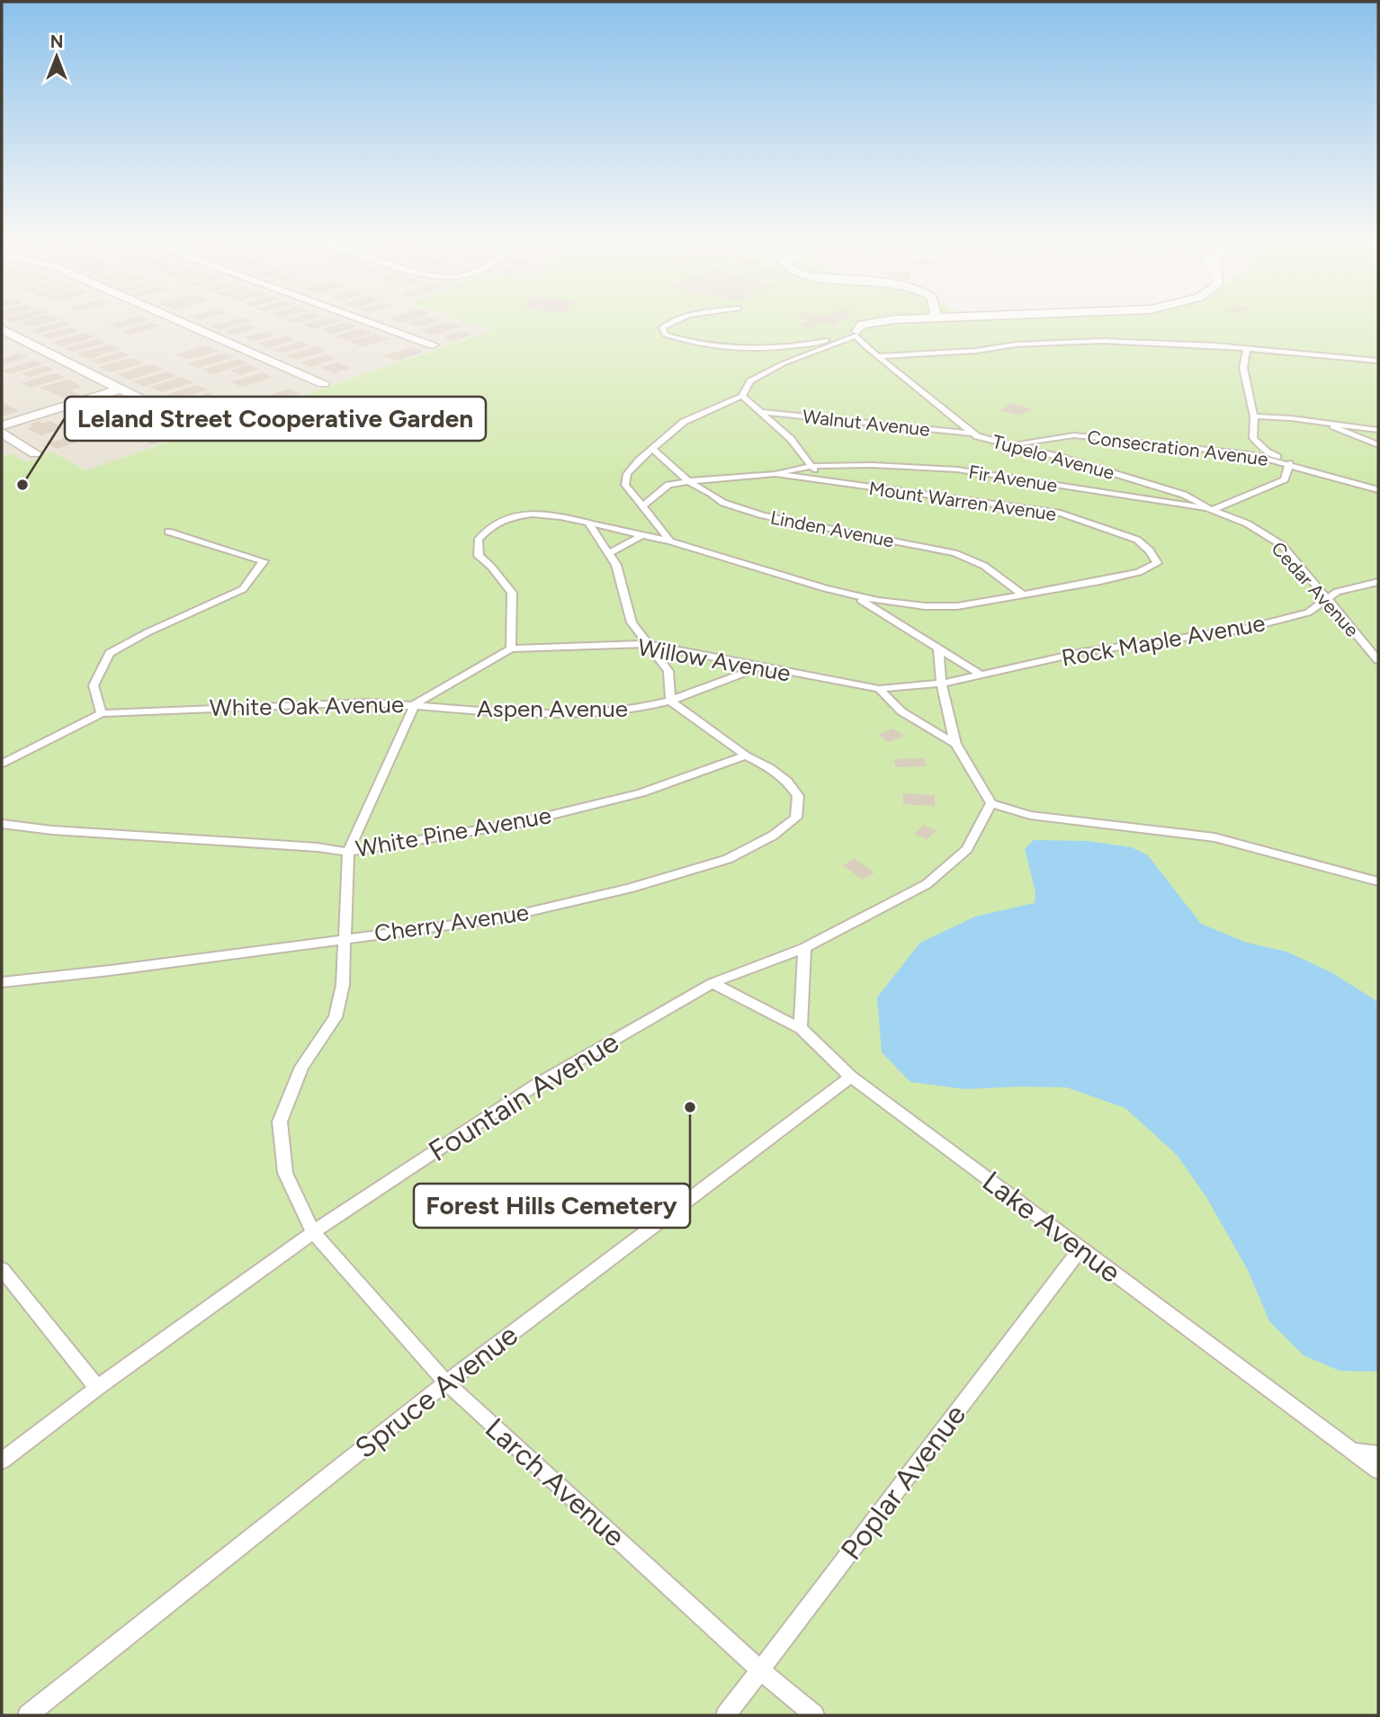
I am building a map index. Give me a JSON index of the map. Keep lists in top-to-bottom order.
{
  "streets": {
    "lane": [
      "Walnut Avenue",
      "Consecration Avenue",
      "Tupelo Avenue",
      "Fir Avenue",
      "Mount Warren Avenue",
      "Linden Avenue",
      "Cedar Avenue",
      "Rock Maple Avenue",
      "Willow Avenue",
      "White Oak Avenue",
      "Aspen Avenue",
      "White Pine Avenue",
      "Cherry Avenue",
      "Fountain Avenue",
      "Lake Avenue",
      "Spruce Avenue",
      "Larch Avenue",
      "Poplar Avenue"
    ]
  },
  "crossings": [
    ["Walnut Avenue", "Tupelo Avenue"],
    ["Consecration Avenue", "Tupelo Avenue"],
    ["Tupelo Avenue", "Fir Avenue"],
    ["Tupelo Avenue", "Cedar Avenue"],
    ["Fir Avenue", "Cedar Avenue"],
    ["Mount Warren Avenue", "Linden Avenue"],
    ["Cedar Avenue", "Rock Maple Avenue"],
    ["Rock Maple Avenue", "Willow Avenue"],
    ["Willow Avenue", "White Oak Avenue"],
    ["Willow Avenue", "Aspen Avenue"],
    ["White Oak Avenue", "Aspen Avenue"],
    ["White Pine Avenue", "Cherry Avenue"],
    ["White Pine Avenue", "Larch Avenue"],
    ["Cherry Avenue", "Larch Avenue"],
    ["Fountain Avenue", "Larch Avenue"],
    ["Lake Avenue", "Spruce Avenue"],
    ["Lake Avenue", "Poplar Avenue"],
    ["Spruce Avenue", "Larch Avenue"],
    ["Larch Avenue", "Poplar Avenue"]
  ],
  "places": ["Leland Street Cooperative Garden", "Forest Hills Cemetery"],
  "north": "top"
}
